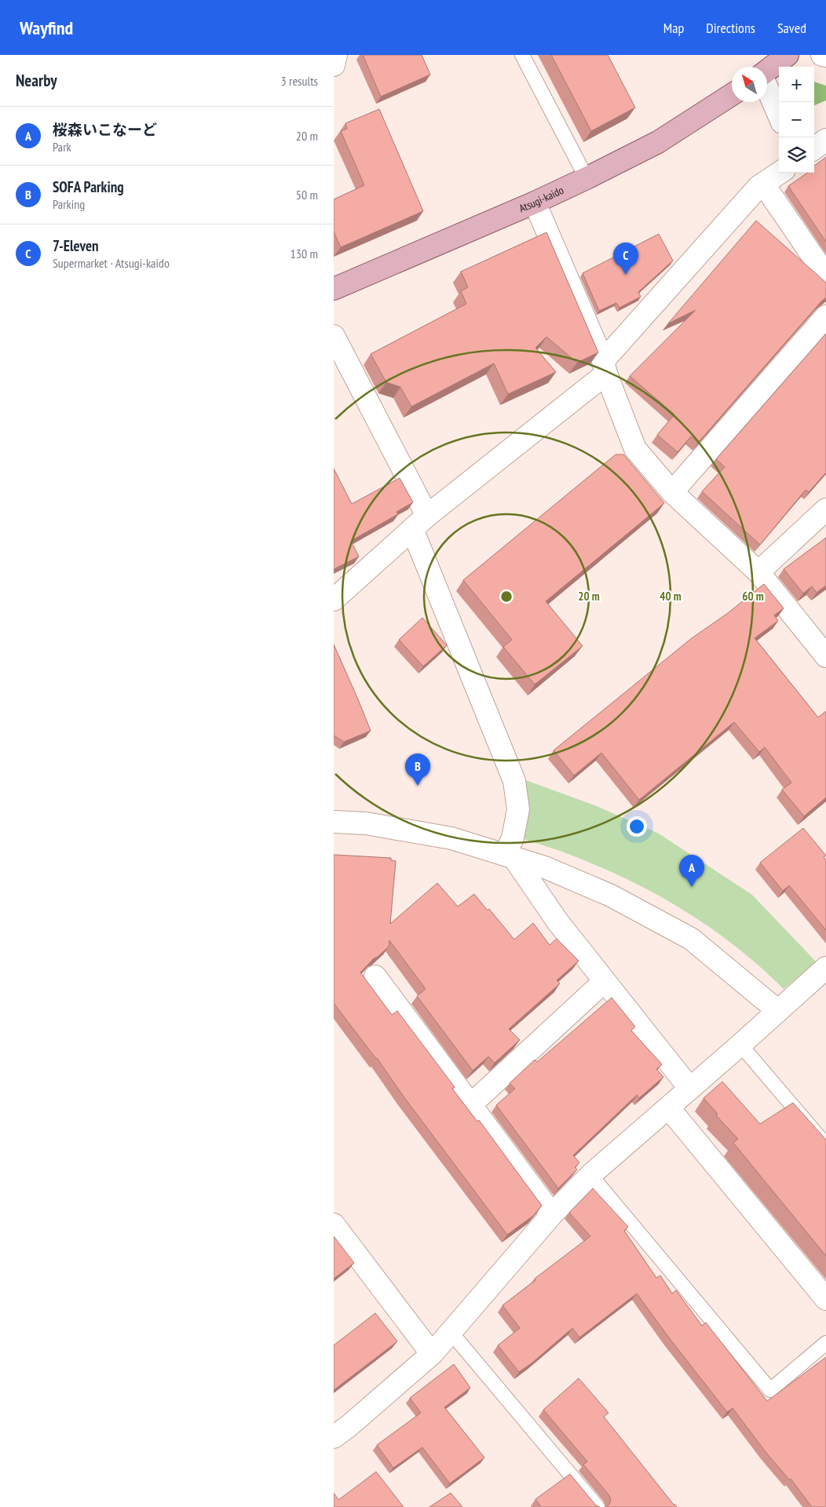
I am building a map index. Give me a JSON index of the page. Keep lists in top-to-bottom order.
{
  "streets": {
    "main road": ["Atsugi-kaido"]
  },
  "north": "top left",
  "page": {
    "header": "Wayfind",
    "nav": ["Map", "Directions", "Saved"],
    "heading": ["Nearby", "3 results"],
    "map_buttons": ["+", "−"],
    "list": [
      {
        "mark": "A",
        "name": "桜森いこなーど",
        "note": "Park",
        "value": "20 m"
      },
      {
        "mark": "B",
        "name": "SOFA Parking",
        "note": "Parking",
        "value": "50 m"
      },
      {
        "mark": "C",
        "name": "7-Eleven",
        "note": "Supermarket · Atsugi-kaido",
        "value": "130 m"
      }
    ],
    "pins": ["C", "B", "A"]
  },
  "rings": ["20 m", "40 m", "60 m"]
}
